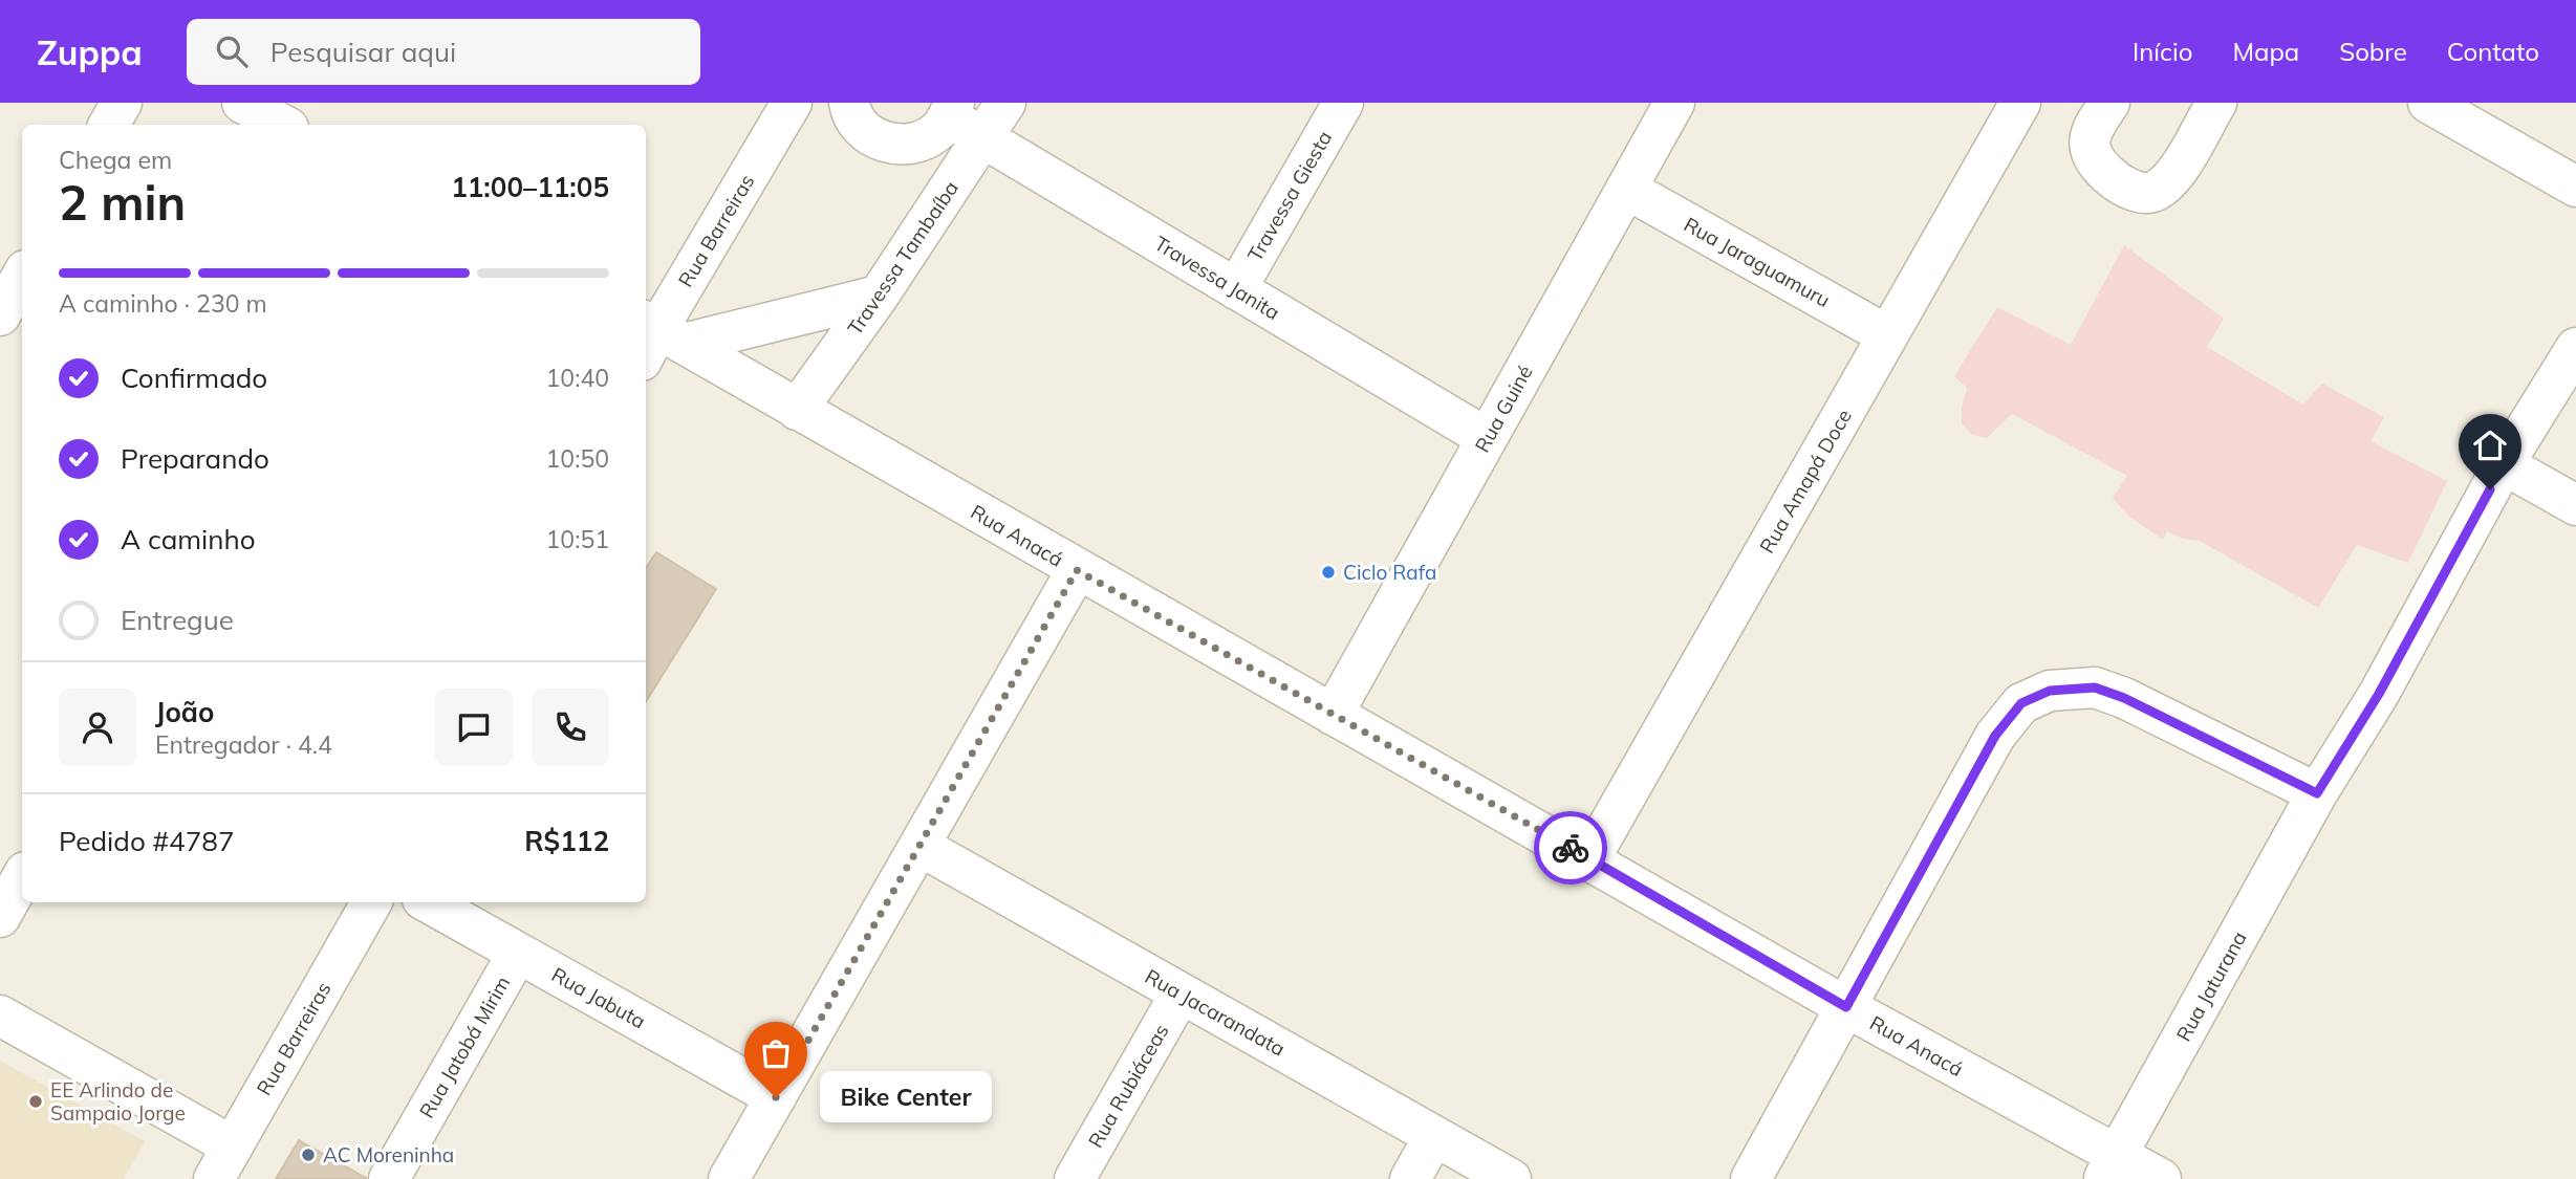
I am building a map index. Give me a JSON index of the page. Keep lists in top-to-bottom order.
{
  "streets": {
    "street": [
      "Travessa Giesta",
      "Rua Barreiras",
      "Travessa Tambaíba",
      "Rua Jaraguamuru",
      "Travessa Janita",
      "Rua Guiné",
      "Rua Amapá Doce",
      "Rua Anacá",
      "Rua Jaturana",
      "Rua Jabuta",
      "Rua Jacarandata",
      "Rua Jatobá Mirim",
      "Rua Rubiáceas"
    ]
  },
  "crossings": [
    ["Travessa Giesta", "Travessa Janita"],
    ["Rua Barreiras", "Rua Anacá"],
    ["Travessa Tambaíba", "Travessa Janita"],
    ["Travessa Tambaíba", "Rua Anacá"],
    ["Rua Jaraguamuru", "Rua Guiné"],
    ["Rua Jaraguamuru", "Rua Amapá Doce"],
    ["Travessa Janita", "Rua Guiné"],
    ["Rua Guiné", "Rua Anacá"],
    ["Rua Amapá Doce", "Rua Anacá"],
    ["Rua Anacá", "Rua Jaturana"],
    ["Rua Jabuta", "Rua Jatobá Mirim"],
    ["Rua Jacarandata", "Rua Rubiáceas"]
  ],
  "places": [
    "Ciclo Rafa",
    "Bike Center",
    "EE Arlindo de Sampaio Jorge",
    "AC Moreninha"
  ],
  "page": {
    "header": "Zuppa",
    "search": "Pesquisar aqui",
    "nav": [
      "Início",
      "Mapa",
      "Sobre",
      "Contato"
    ],
    "heading": ["2 min", "Chega em", "11:00–11:05"],
    "panel": [
      "João",
      "Entregador · 4.4",
      "Pedido #4787",
      "R$112"
    ],
    "bar": "A caminho · 230 m",
    "list": [
      ["Confirmado", "10:40"],
      ["Preparando", "10:50"],
      ["A caminho", "10:51"],
      "Entregue"
    ],
    "bubble": "Bike Center"
  }
}
